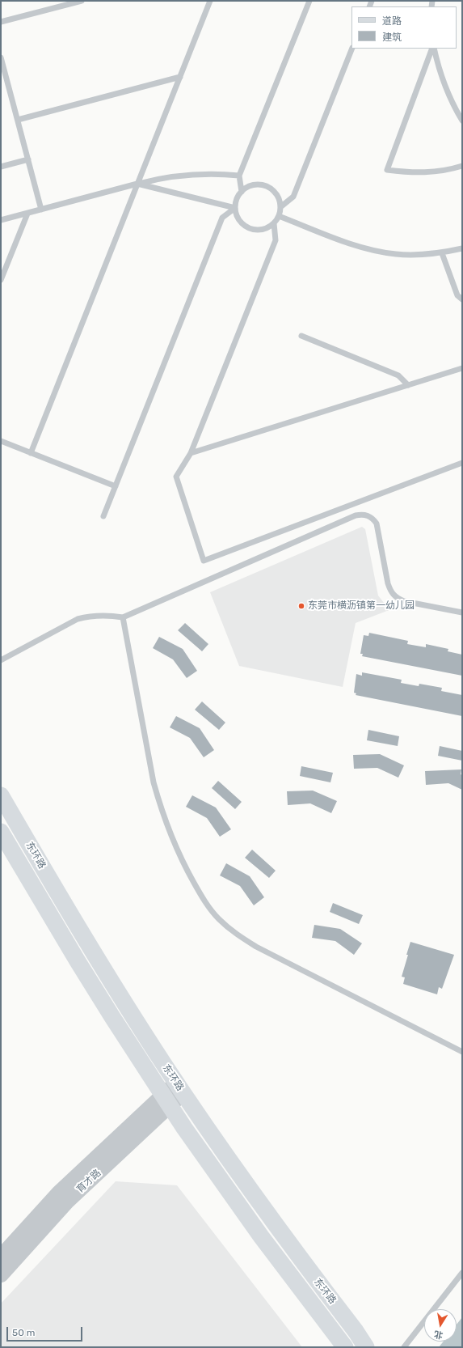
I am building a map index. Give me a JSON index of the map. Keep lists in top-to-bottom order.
{
  "streets": {
    "main road": ["东环路"],
    "street": ["育才路"]
  },
  "crossings": [
    ["东环路", "育才路"]
  ],
  "places": ["东莞市横沥镇第一幼儿园"],
  "legend": ["道路", "建筑"],
  "scale_bar": "50 m",
  "north": "bottom"
}
